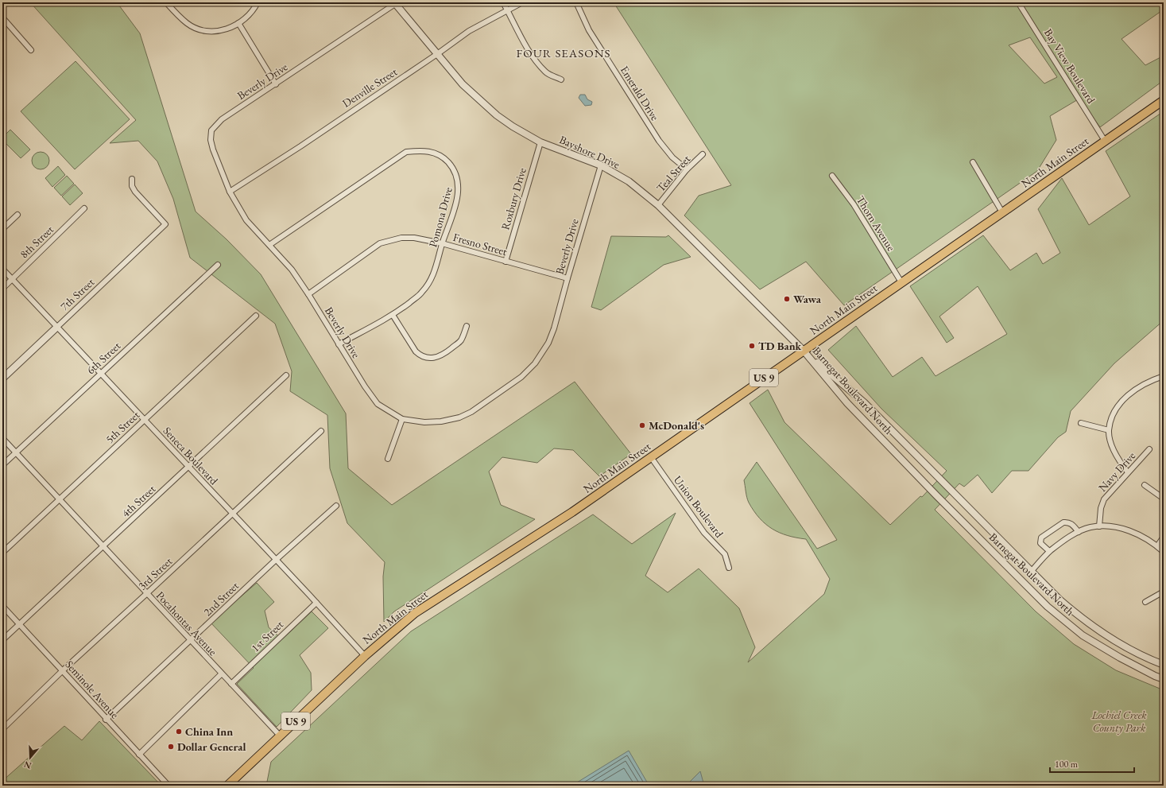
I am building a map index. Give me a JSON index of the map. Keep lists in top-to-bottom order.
{
  "streets": {
    "highway": ["North Main Street", "US 9"],
    "street": [
      "Bay View Boulevard",
      "Beverly Drive",
      "Denville Street",
      "Emerald Drive",
      "Bayshore Drive",
      "Teal Street",
      "Roxbury Drive",
      "Pomona Drive",
      "Thorn Avenue",
      "8th Street",
      "Fresno Street",
      "7th Street",
      "6th Street",
      "Barnegat Boulevard North",
      "5th Street",
      "Seneca Boulevard",
      "Navy Drive",
      "4th Street",
      "Union Boulevard",
      "3rd Street",
      "2nd Street",
      "Pocahontas Avenue",
      "1st Street",
      "Seminole Avenue"
    ]
  },
  "crossings": [
    ["Bay View Boulevard", "North Main Street"],
    ["Beverly Drive", "Denville Street"],
    ["Beverly Drive", "Bayshore Drive"],
    ["Beverly Drive", "Pomona Drive"],
    ["Beverly Drive", "Fresno Street"],
    ["Denville Street", "Bayshore Drive"],
    ["Emerald Drive", "Teal Street"],
    ["Bayshore Drive", "North Main Street"],
    ["Bayshore Drive", "Teal Street"],
    ["Bayshore Drive", "Roxbury Drive"],
    ["Bayshore Drive", "Barnegat Boulevard North"],
    ["North Main Street", "Thorn Avenue"],
    ["North Main Street", "US 9"],
    ["North Main Street", "Barnegat Boulevard North"],
    ["North Main Street", "Seneca Boulevard"],
    ["North Main Street", "Union Boulevard"],
    ["Roxbury Drive", "Fresno Street"],
    ["Pomona Drive", "Fresno Street"],
    ["8th Street", "Seneca Boulevard"],
    ["7th Street", "Seneca Boulevard"],
    ["6th Street", "Seneca Boulevard"],
    ["6th Street", "Pocahontas Avenue"],
    ["US 9", "Seneca Boulevard"],
    ["US 9", "Pocahontas Avenue"],
    ["5th Street", "Seneca Boulevard"],
    ["5th Street", "Pocahontas Avenue"],
    ["Seneca Boulevard", "4th Street"],
    ["Seneca Boulevard", "3rd Street"],
    ["Seneca Boulevard", "2nd Street"],
    ["Seneca Boulevard", "1st Street"],
    ["4th Street", "Pocahontas Avenue"],
    ["4th Street", "Seminole Avenue"],
    ["3rd Street", "Pocahontas Avenue"],
    ["3rd Street", "Seminole Avenue"],
    ["2nd Street", "Pocahontas Avenue"],
    ["2nd Street", "Seminole Avenue"],
    ["Pocahontas Avenue", "1st Street"]
  ],
  "districts": ["FOUR SEASONS"],
  "parks": ["Lochiel Creek County Park"],
  "places": [
    "Wawa",
    "TD Bank",
    "McDonald's",
    "China Inn",
    "Dollar General"
  ],
  "scale_bar": "100 m",
  "north": "bottom"
}
